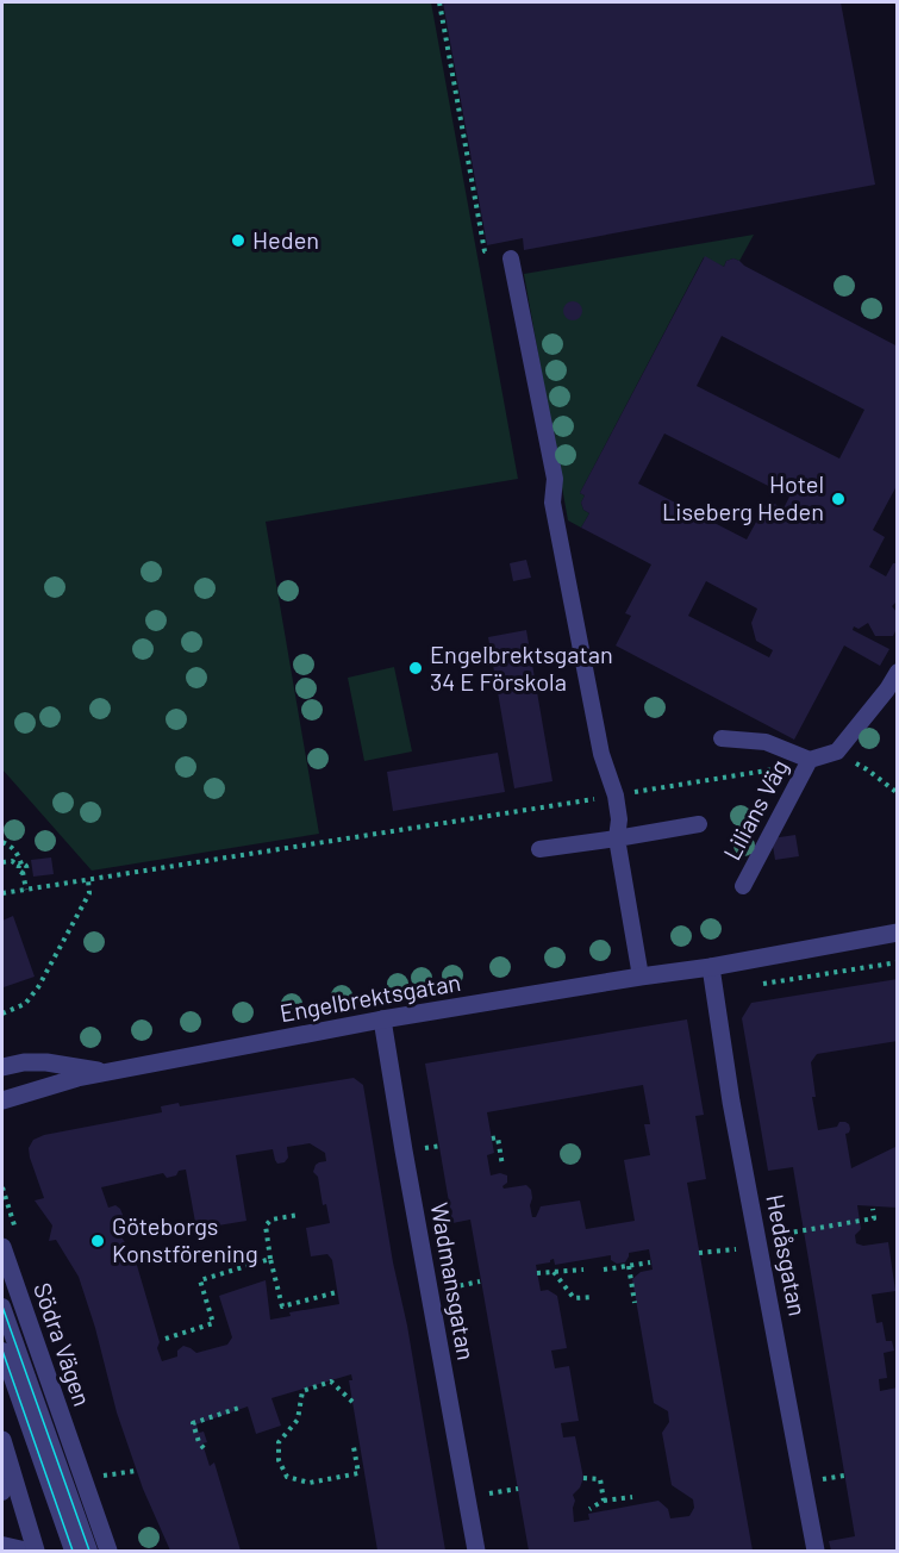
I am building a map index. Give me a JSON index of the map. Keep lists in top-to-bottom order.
{
  "streets": {
    "street": [
      "Engelbrektsgatan",
      "Hedåsgatan",
      "Wadmansgatan",
      "Södra Vägen"
    ],
    "lane": ["Lilians Väg"]
  },
  "crossings": [
    ["Engelbrektsgatan", "Hedåsgatan"],
    ["Engelbrektsgatan", "Wadmansgatan"]
  ],
  "places": [
    "Heden",
    "Hotel Liseberg Heden",
    "Engelbrektsgatan 34 E Förskola",
    "Göteborgs Konstförening"
  ]
}
